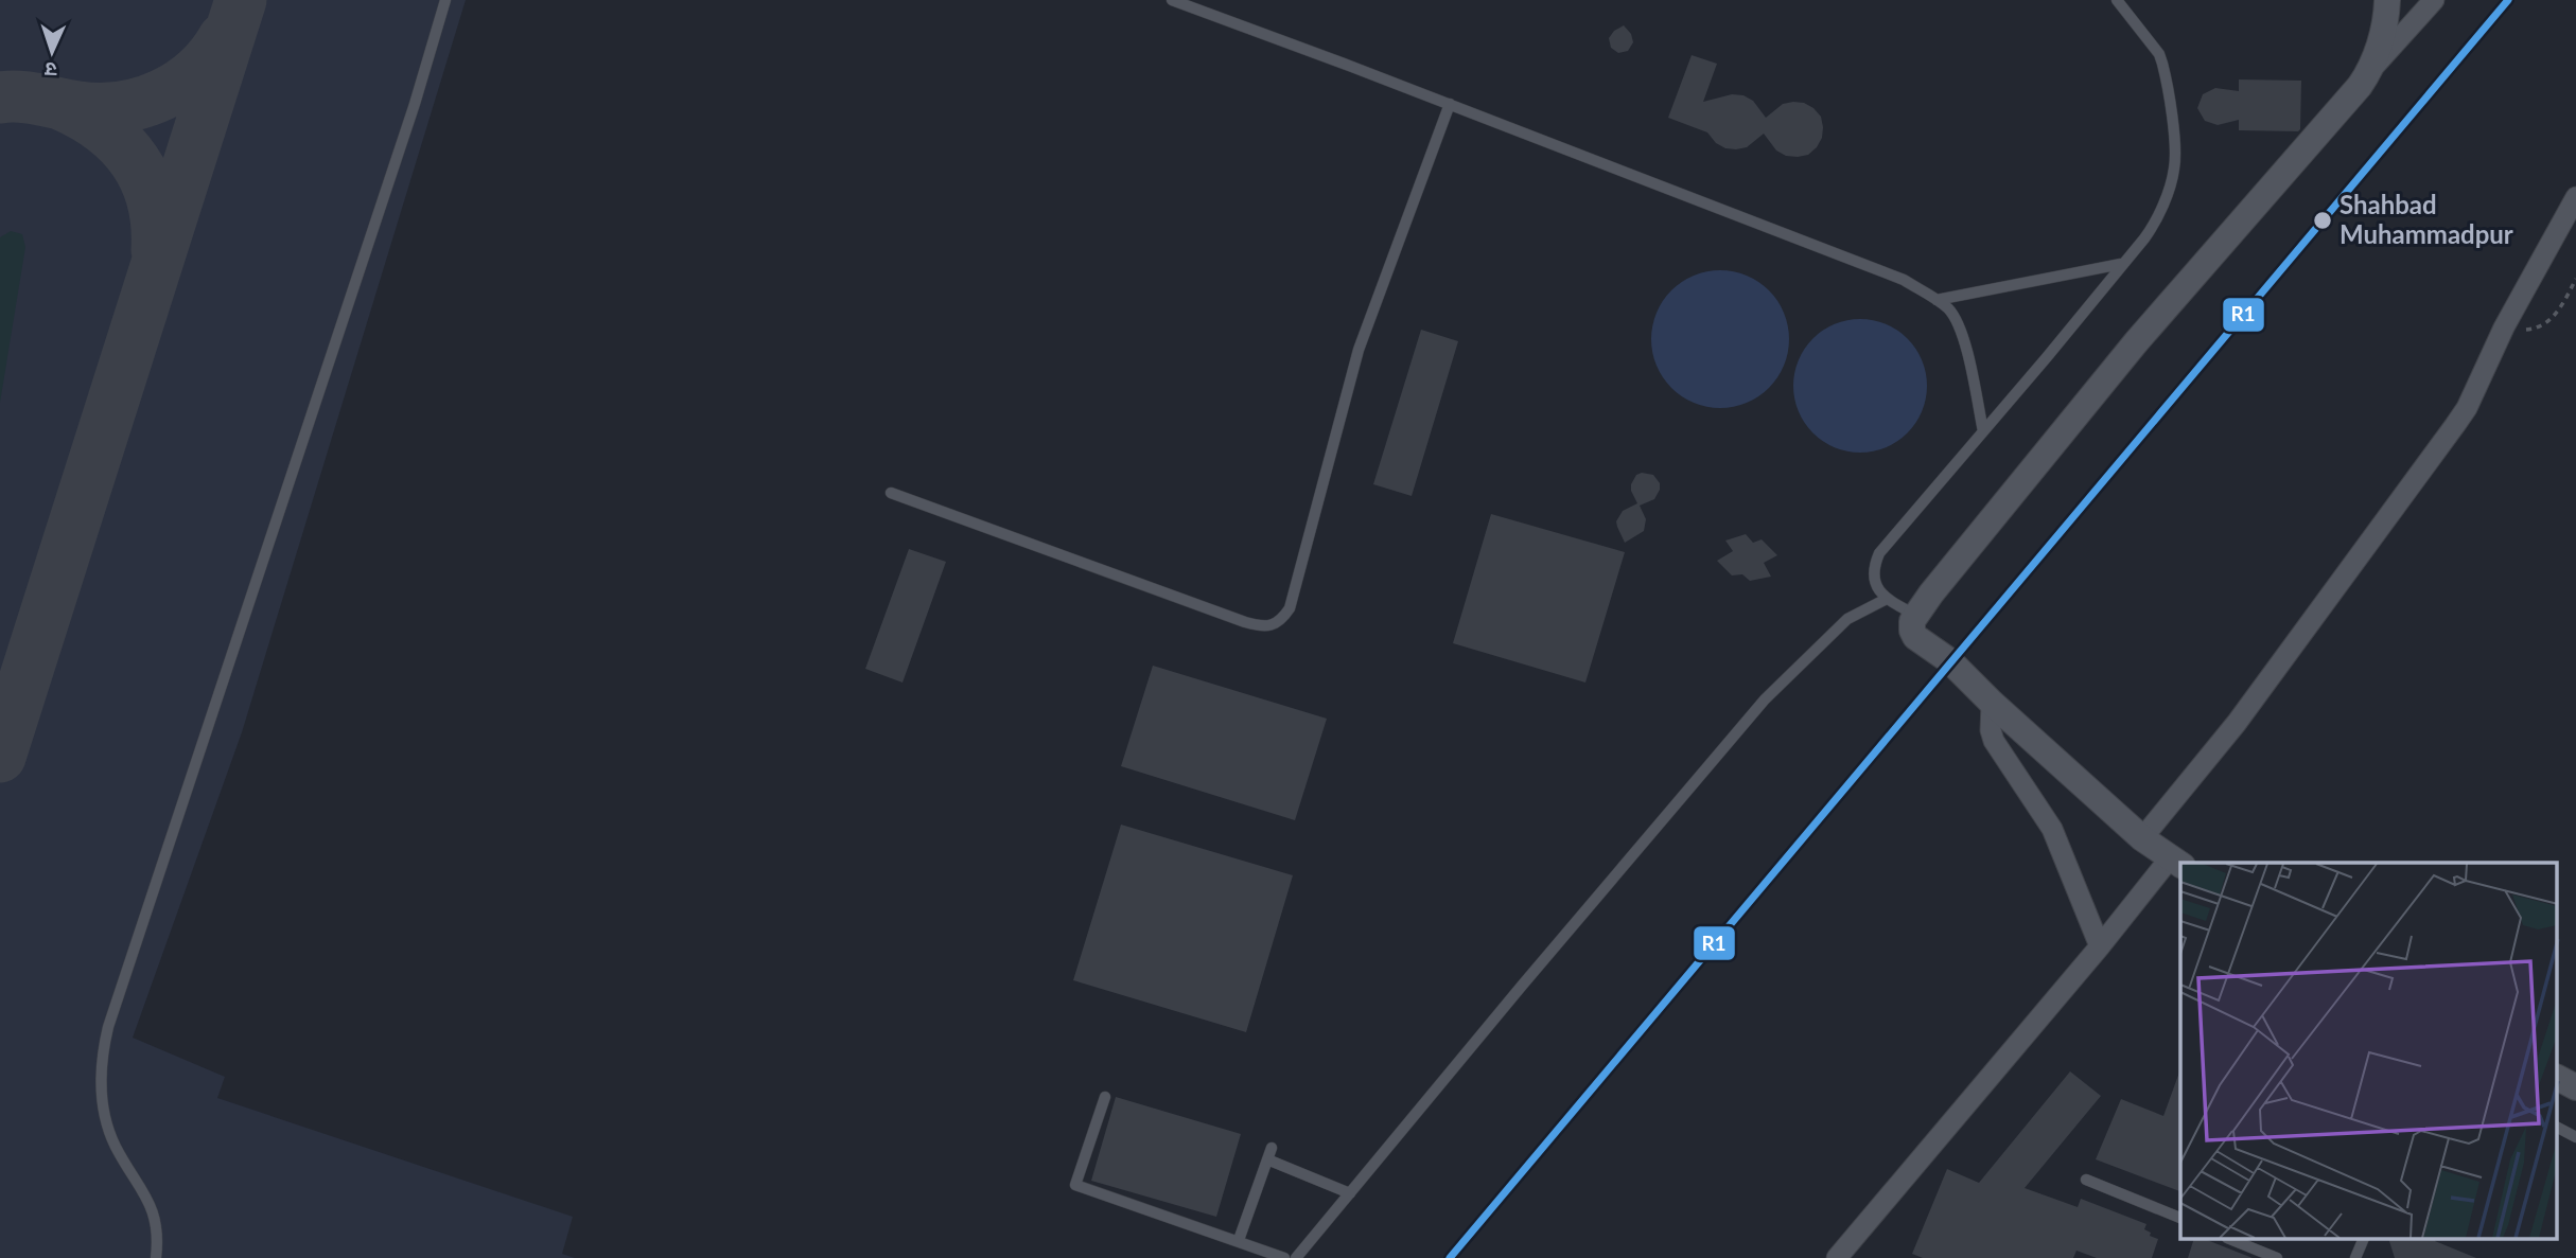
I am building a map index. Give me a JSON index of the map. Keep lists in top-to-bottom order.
{
  "places": ["Shahbad Muhammadpur"],
  "lines": ["transit line R1"],
  "north": "bottom"
}
